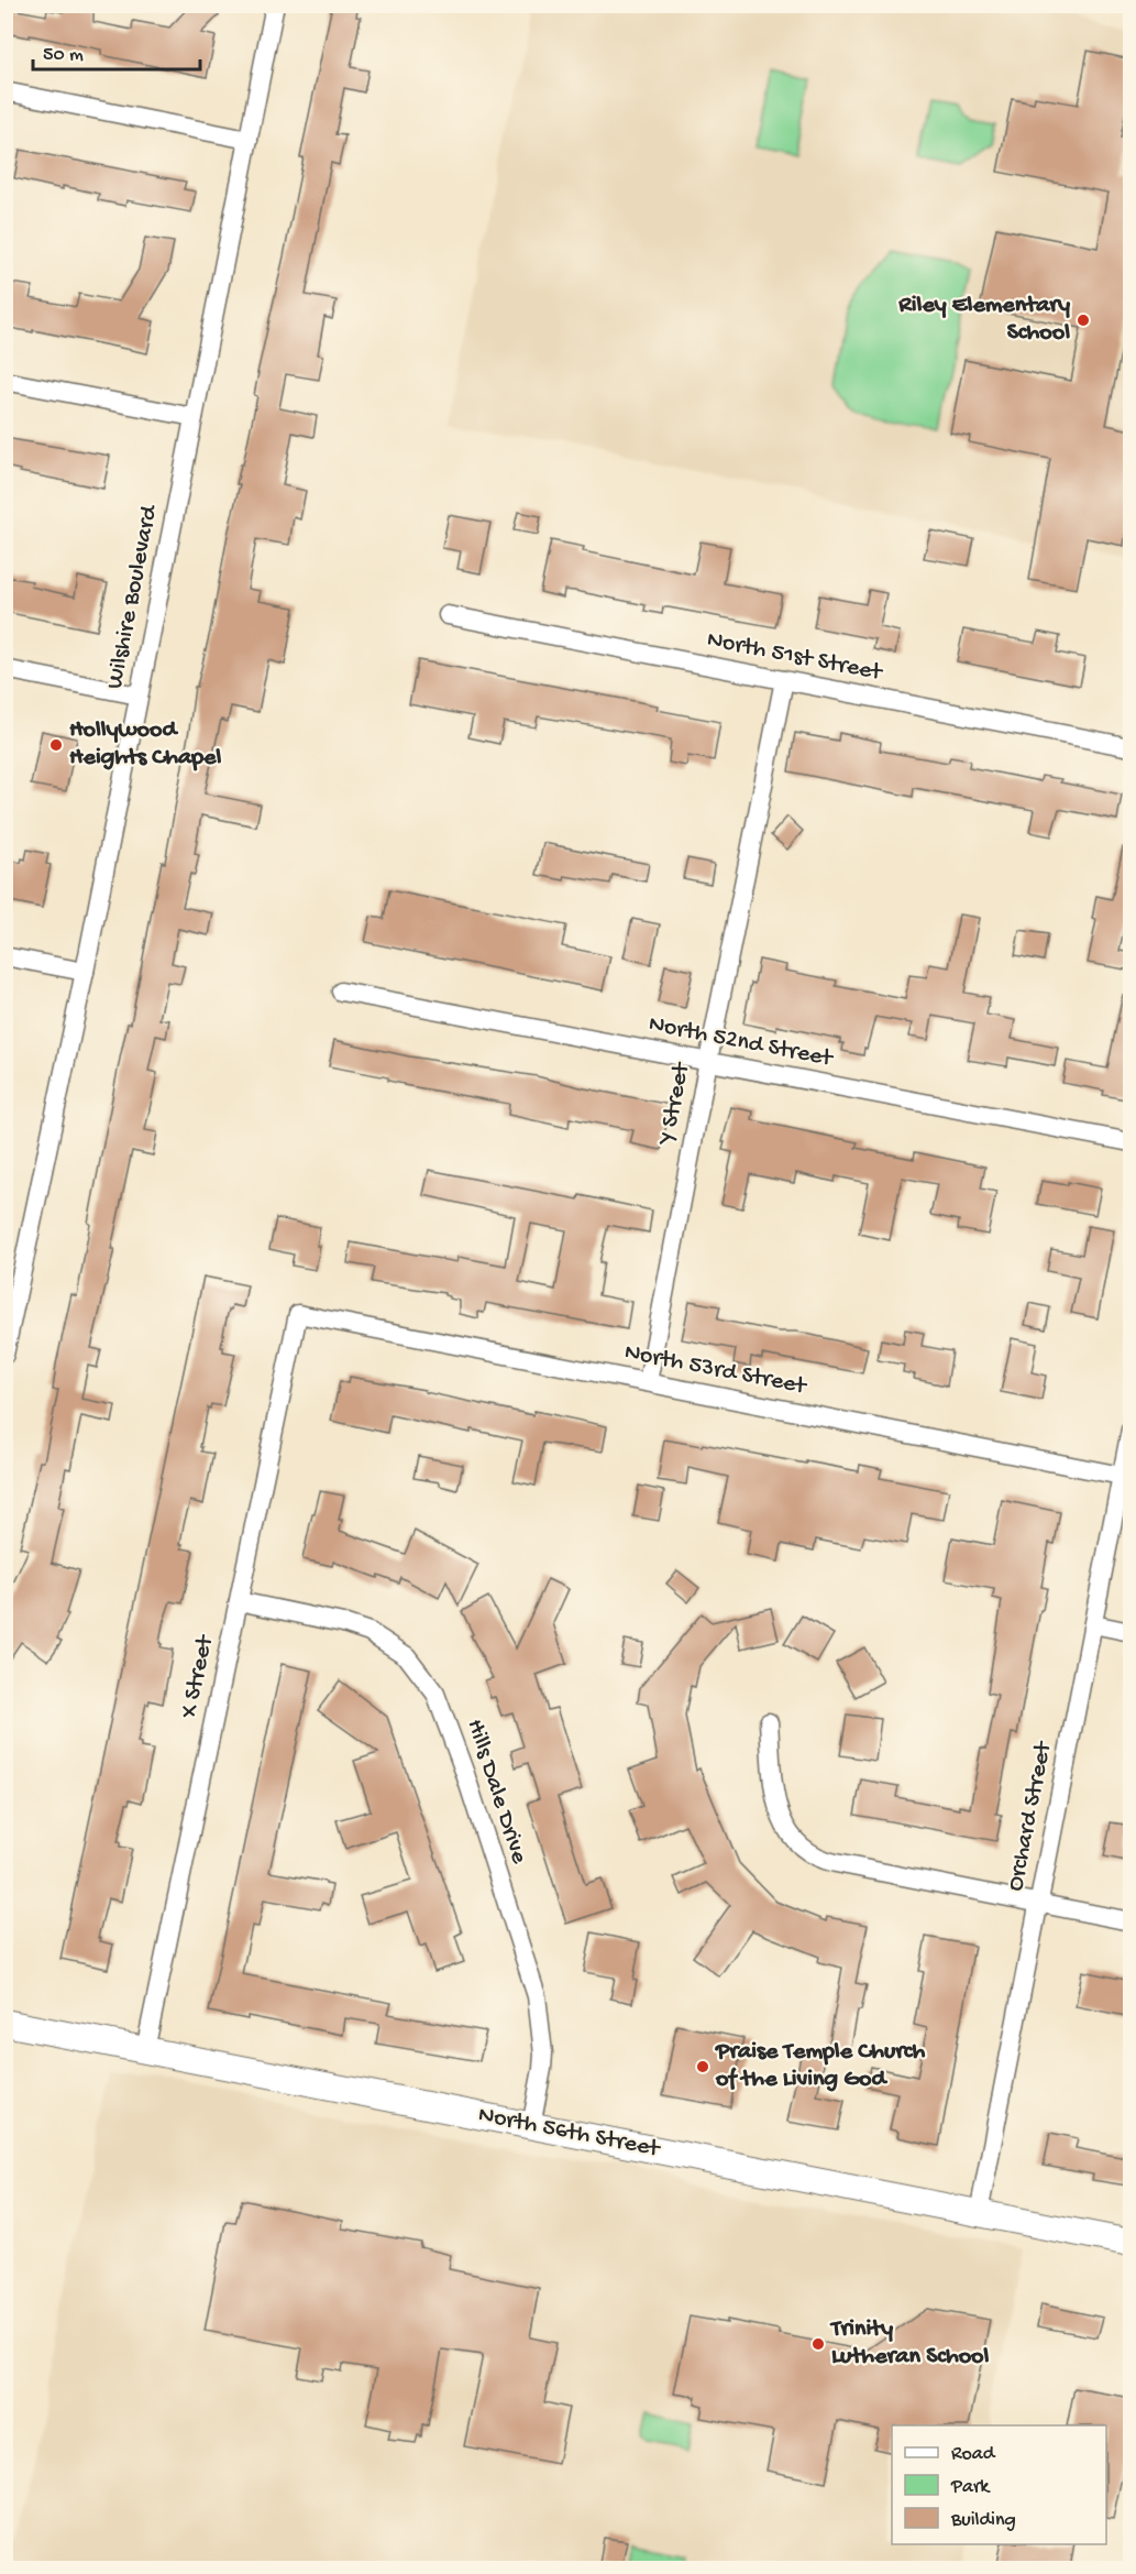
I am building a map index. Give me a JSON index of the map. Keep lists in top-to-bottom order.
{
  "streets": {
    "main road": ["North 56th Street"],
    "street": [
      "Wilshire Boulevard",
      "North 51st Street",
      "North 52nd Street",
      "Y Street",
      "North 53rd Street",
      "X Street",
      "Hills Dale Drive",
      "Orchard Street"
    ]
  },
  "crossings": [
    ["North 51st Street", "Y Street"],
    ["North 52nd Street", "Y Street"],
    ["Y Street", "North 53rd Street"],
    ["North 53rd Street", "X Street"],
    ["North 53rd Street", "Orchard Street"],
    ["X Street", "Hills Dale Drive"],
    ["X Street", "North 56th Street"],
    ["Hills Dale Drive", "North 56th Street"],
    ["Orchard Street", "North 56th Street"]
  ],
  "places": [
    "Riley Elementary School",
    "Hollywood Heights Chapel",
    "Praise Temple Church of the Living God",
    "Trinity Lutheran School"
  ],
  "legend": ["Road", "Park", "Building"],
  "scale_bar": "50 m"
}
